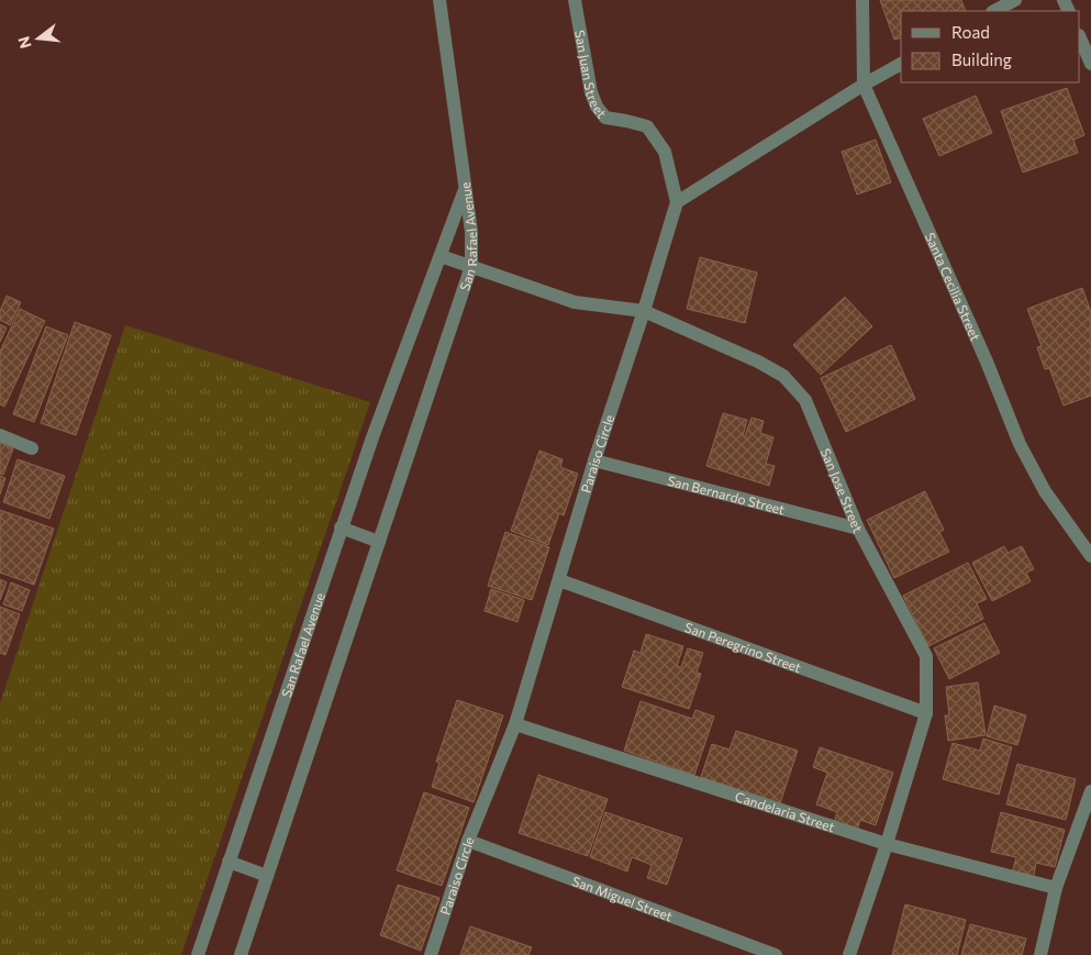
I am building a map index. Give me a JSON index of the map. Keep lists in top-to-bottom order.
{
  "streets": {
    "street": [
      "San Juan Street",
      "San Rafael Avenue",
      "Santa Cecilia Street",
      "Paraiso Circle",
      "San Jose Street",
      "San Bernardo Street",
      "San Peregrino Street",
      "Candelaria Street",
      "San Miguel Street"
    ]
  },
  "crossings": [
    ["San Juan Street", "Paraiso Circle"],
    ["San Rafael Avenue", "San Jose Street"],
    ["Paraiso Circle", "San Jose Street"],
    ["Paraiso Circle", "San Bernardo Street"],
    ["Paraiso Circle", "San Peregrino Street"],
    ["Paraiso Circle", "Candelaria Street"],
    ["Paraiso Circle", "San Miguel Street"],
    ["San Jose Street", "San Bernardo Street"],
    ["San Jose Street", "San Peregrino Street"],
    ["San Jose Street", "Candelaria Street"]
  ],
  "legend": ["Road", "Building"],
  "north": "left"
}
